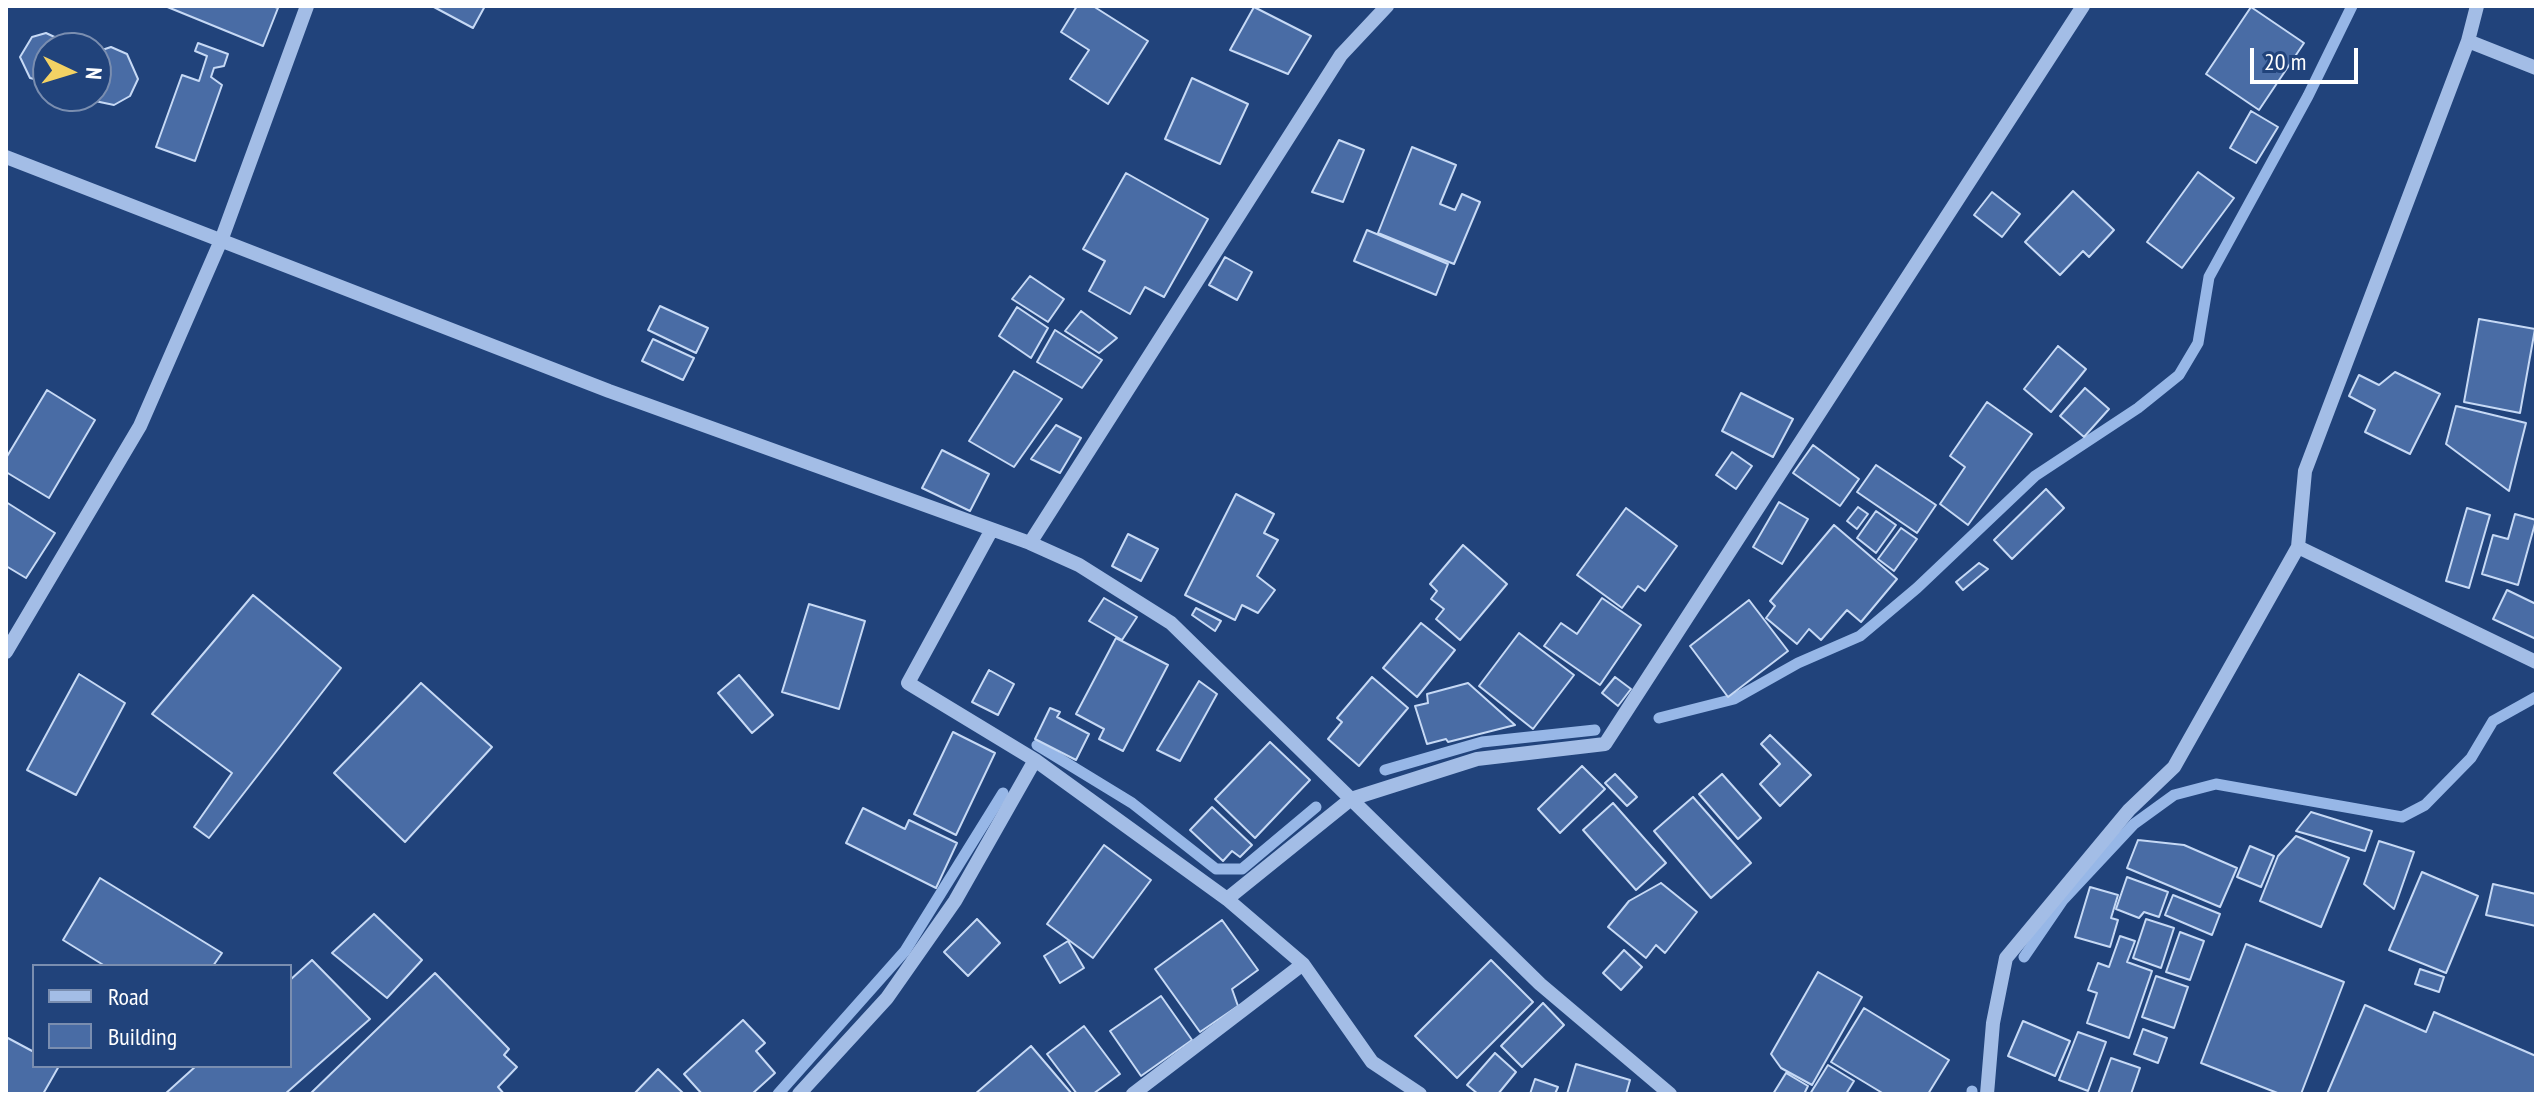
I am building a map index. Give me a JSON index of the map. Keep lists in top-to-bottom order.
{
  "legend": ["Road", "Building"],
  "scale_bar": "20 m",
  "north": "right"
}
